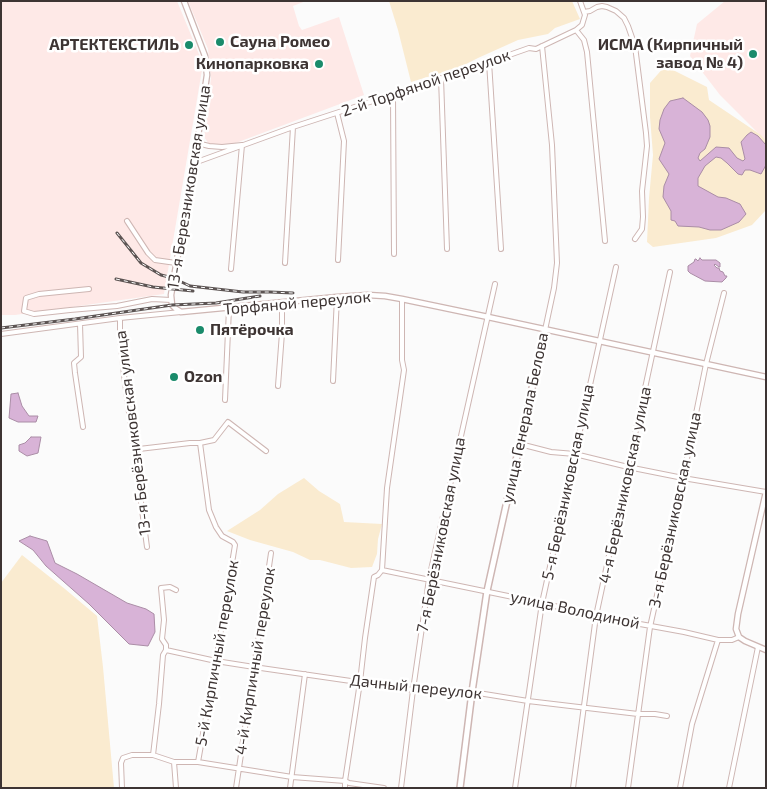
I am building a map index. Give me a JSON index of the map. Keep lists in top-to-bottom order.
{
  "streets": {
    "main road": ["улица Генерала Белова"],
    "street": [
      "2-й Торфяной переулок",
      "13-я Березниковская улица",
      "Торфяной переулок",
      "13-я Берёзниковская улица",
      "5-я Берёзниковская улица",
      "4-я Берёзниковская улица",
      "3-я Берёзниковская улица",
      "7-я Берёзниковская улица",
      "улица Володиной",
      "5-й Кирпичный переулок",
      "4-й Кирпичный переулок",
      "Дачный переулок"
    ]
  },
  "crossings": [
    ["2-й Торфяной переулок", "13-я Березниковская улица"],
    ["2-й Торфяной переулок", "улица Генерала Белова"],
    ["13-я Березниковская улица", "Торфяной переулок"],
    ["Торфяной переулок", "улица Генерала Белова"],
    ["Торфяной переулок", "13-я Берёзниковская улица"],
    ["Торфяной переулок", "5-я Берёзниковская улица"],
    ["Торфяной переулок", "4-я Берёзниковская улица"],
    ["Торфяной переулок", "3-я Берёзниковская улица"],
    ["Торфяной переулок", "7-я Берёзниковская улица"],
    ["улица Генерала Белова", "улица Володиной"],
    ["улица Генерала Белова", "Дачный переулок"],
    ["5-я Берёзниковская улица", "улица Володиной"],
    ["5-я Берёзниковская улица", "Дачный переулок"],
    ["4-я Берёзниковская улица", "улица Володиной"],
    ["4-я Берёзниковская улица", "Дачный переулок"],
    ["3-я Берёзниковская улица", "улица Володиной"],
    ["3-я Берёзниковская улица", "Дачный переулок"],
    ["7-я Берёзниковская улица", "улица Володиной"],
    ["7-я Берёзниковская улица", "Дачный переулок"],
    ["5-й Кирпичный переулок", "Дачный переулок"],
    ["4-й Кирпичный переулок", "Дачный переулок"]
  ],
  "places": [
    "Сауна Ромео",
    "АРТЕКТЕКСТИЛЬ",
    "ИСМА (Кирпичный завод № 4)",
    "Кинопарковка",
    "Пятёрочка",
    "Ozon"
  ]
}
